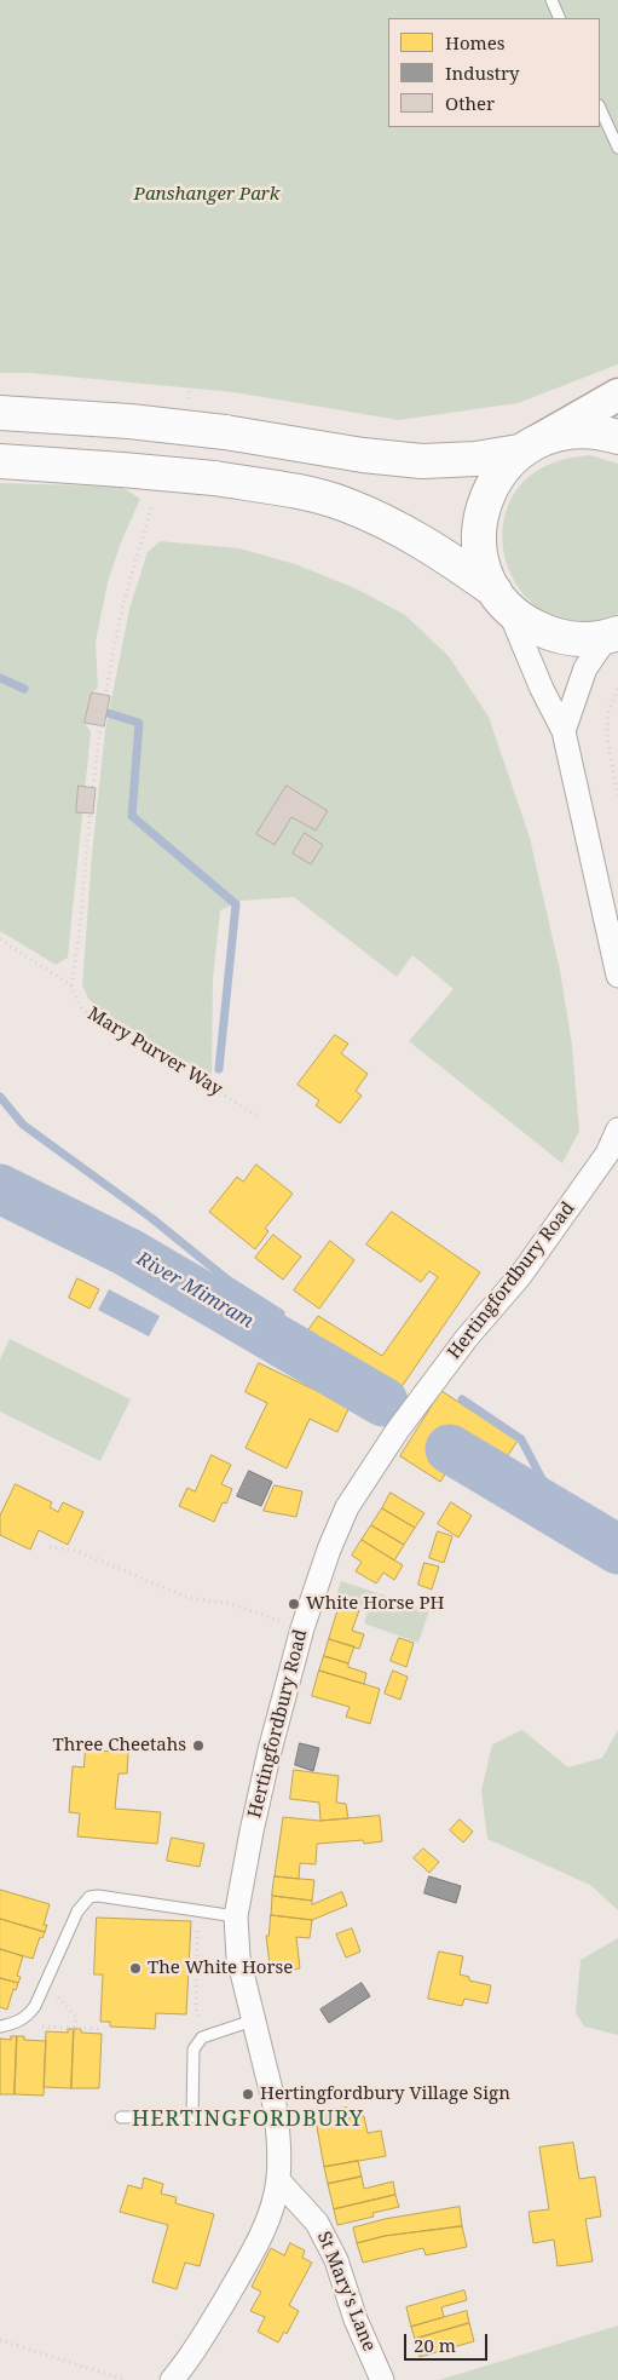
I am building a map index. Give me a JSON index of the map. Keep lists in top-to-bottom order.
{
  "streets": {
    "street": ["Hertingfordbury Road", "St Mary's Lane"],
    "path": ["Mary Purver Way"]
  },
  "crossings": [
    ["Hertingfordbury Road", "St Mary's Lane"]
  ],
  "districts": ["HERTINGFORDBURY"],
  "water": ["River Mimram"],
  "parks": ["Panshanger Park"],
  "places": [
    "White Horse PH",
    "Three Cheetahs",
    "The White Horse",
    "Hertingfordbury Village Sign"
  ],
  "legend": ["Homes", "Industry", "Other"],
  "scale_bar": "20 m"
}
